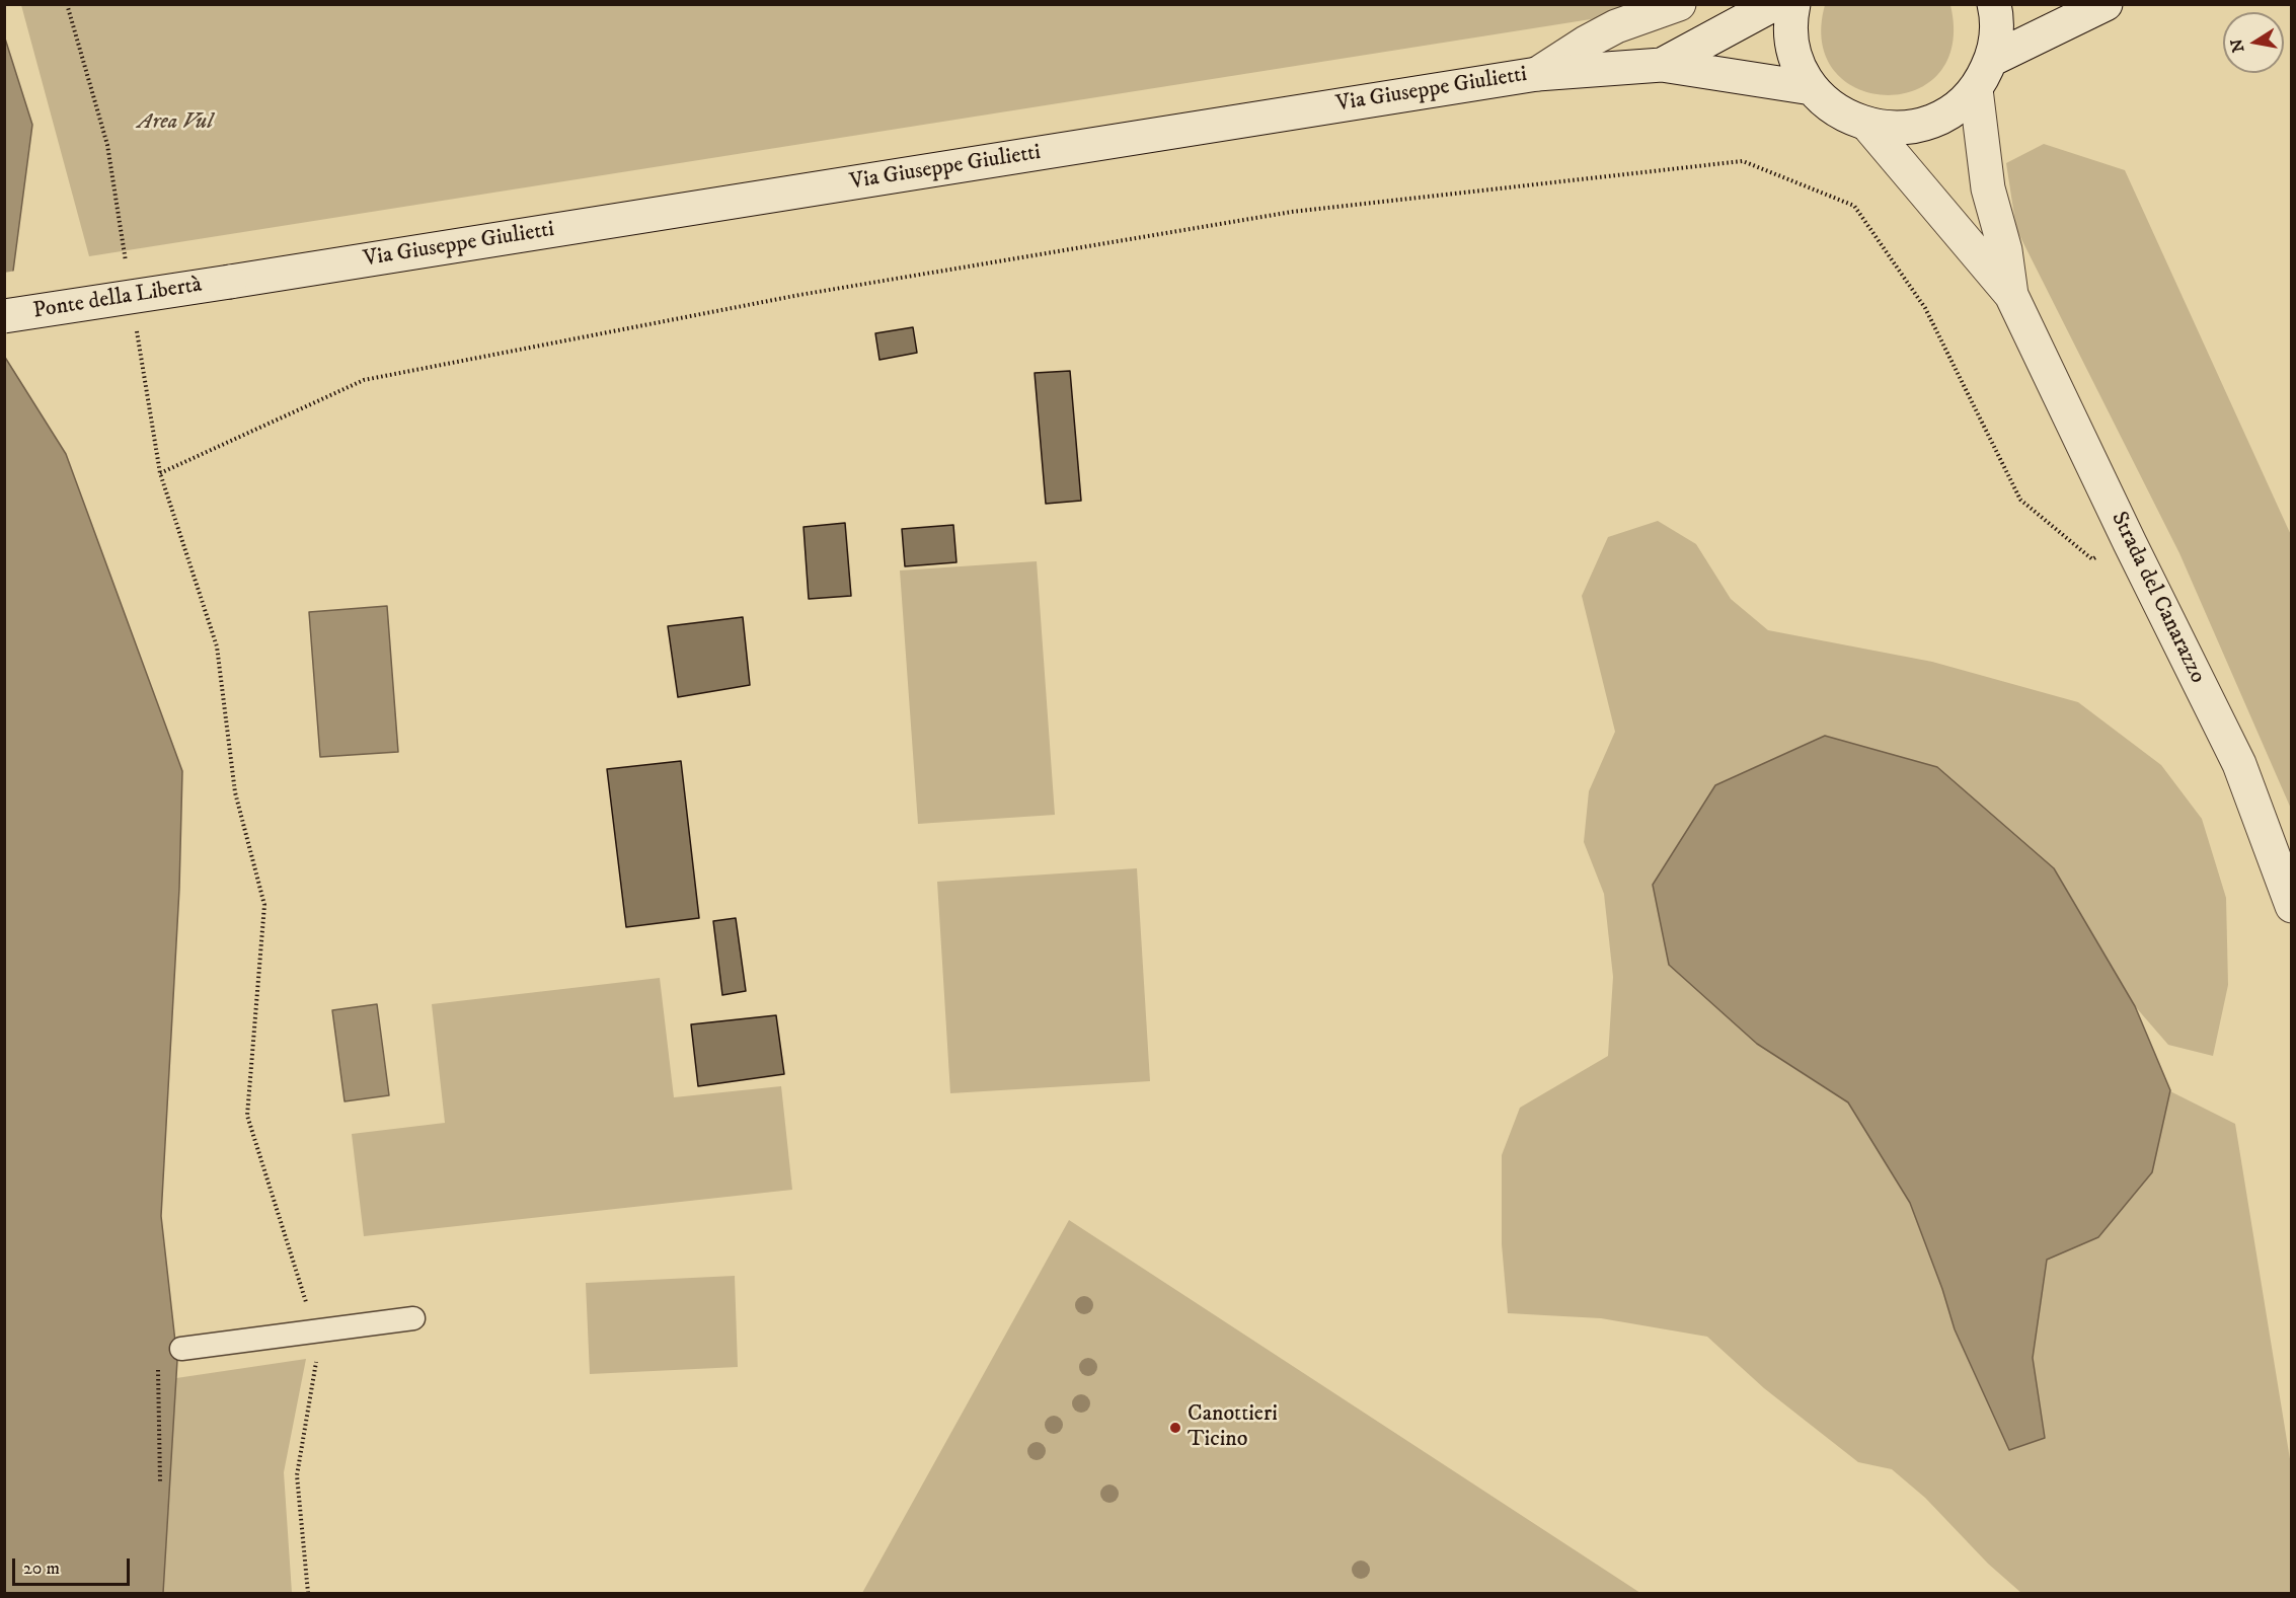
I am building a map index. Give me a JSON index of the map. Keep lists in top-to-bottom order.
{
  "streets": {
    "main road": ["Via Giuseppe Giulietti", "Ponte della Libertà", "Strada del Canarazzo"]
  },
  "crossings": [
    ["Via Giuseppe Giulietti", "Ponte della Libertà"]
  ],
  "parks": ["Area Vul"],
  "places": ["Canottieri Ticino"],
  "scale_bar": "20 m",
  "north": "left"
}
